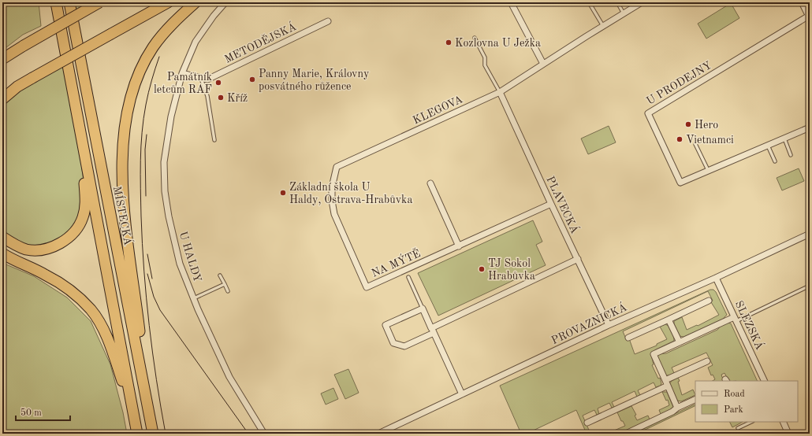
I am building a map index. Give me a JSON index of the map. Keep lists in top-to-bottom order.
{
  "streets": {
    "highway": ["MÍSTECKÁ"],
    "street": [
      "METODĚJSKÁ",
      "U PRODEJNY",
      "KLEGOVA",
      "PLAVECKÁ",
      "U HALDY",
      "NA MÝTĚ",
      "PROVAZNICKÁ",
      "SLEZSKÁ"
    ]
  },
  "crossings": [
    ["METODĚJSKÁ", "U HALDY"],
    ["KLEGOVA", "PLAVECKÁ"],
    ["KLEGOVA", "NA MÝTĚ"],
    ["PLAVECKÁ", "NA MÝTĚ"],
    ["PLAVECKÁ", "PROVAZNICKÁ"],
    ["PROVAZNICKÁ", "SLEZSKÁ"]
  ],
  "places": [
    "Kozlovna U Ježka",
    "Panny Marie, Královny posvátného růžence",
    "Památník letcům RAF",
    "Kříž",
    "Hero",
    "Vietnamci",
    "Základní škola U Haldy, Ostrava-Hrabůvka",
    "TJ Sokol Hrabůvka"
  ],
  "legend": ["Road", "Park"],
  "scale_bar": "50 m"
}
